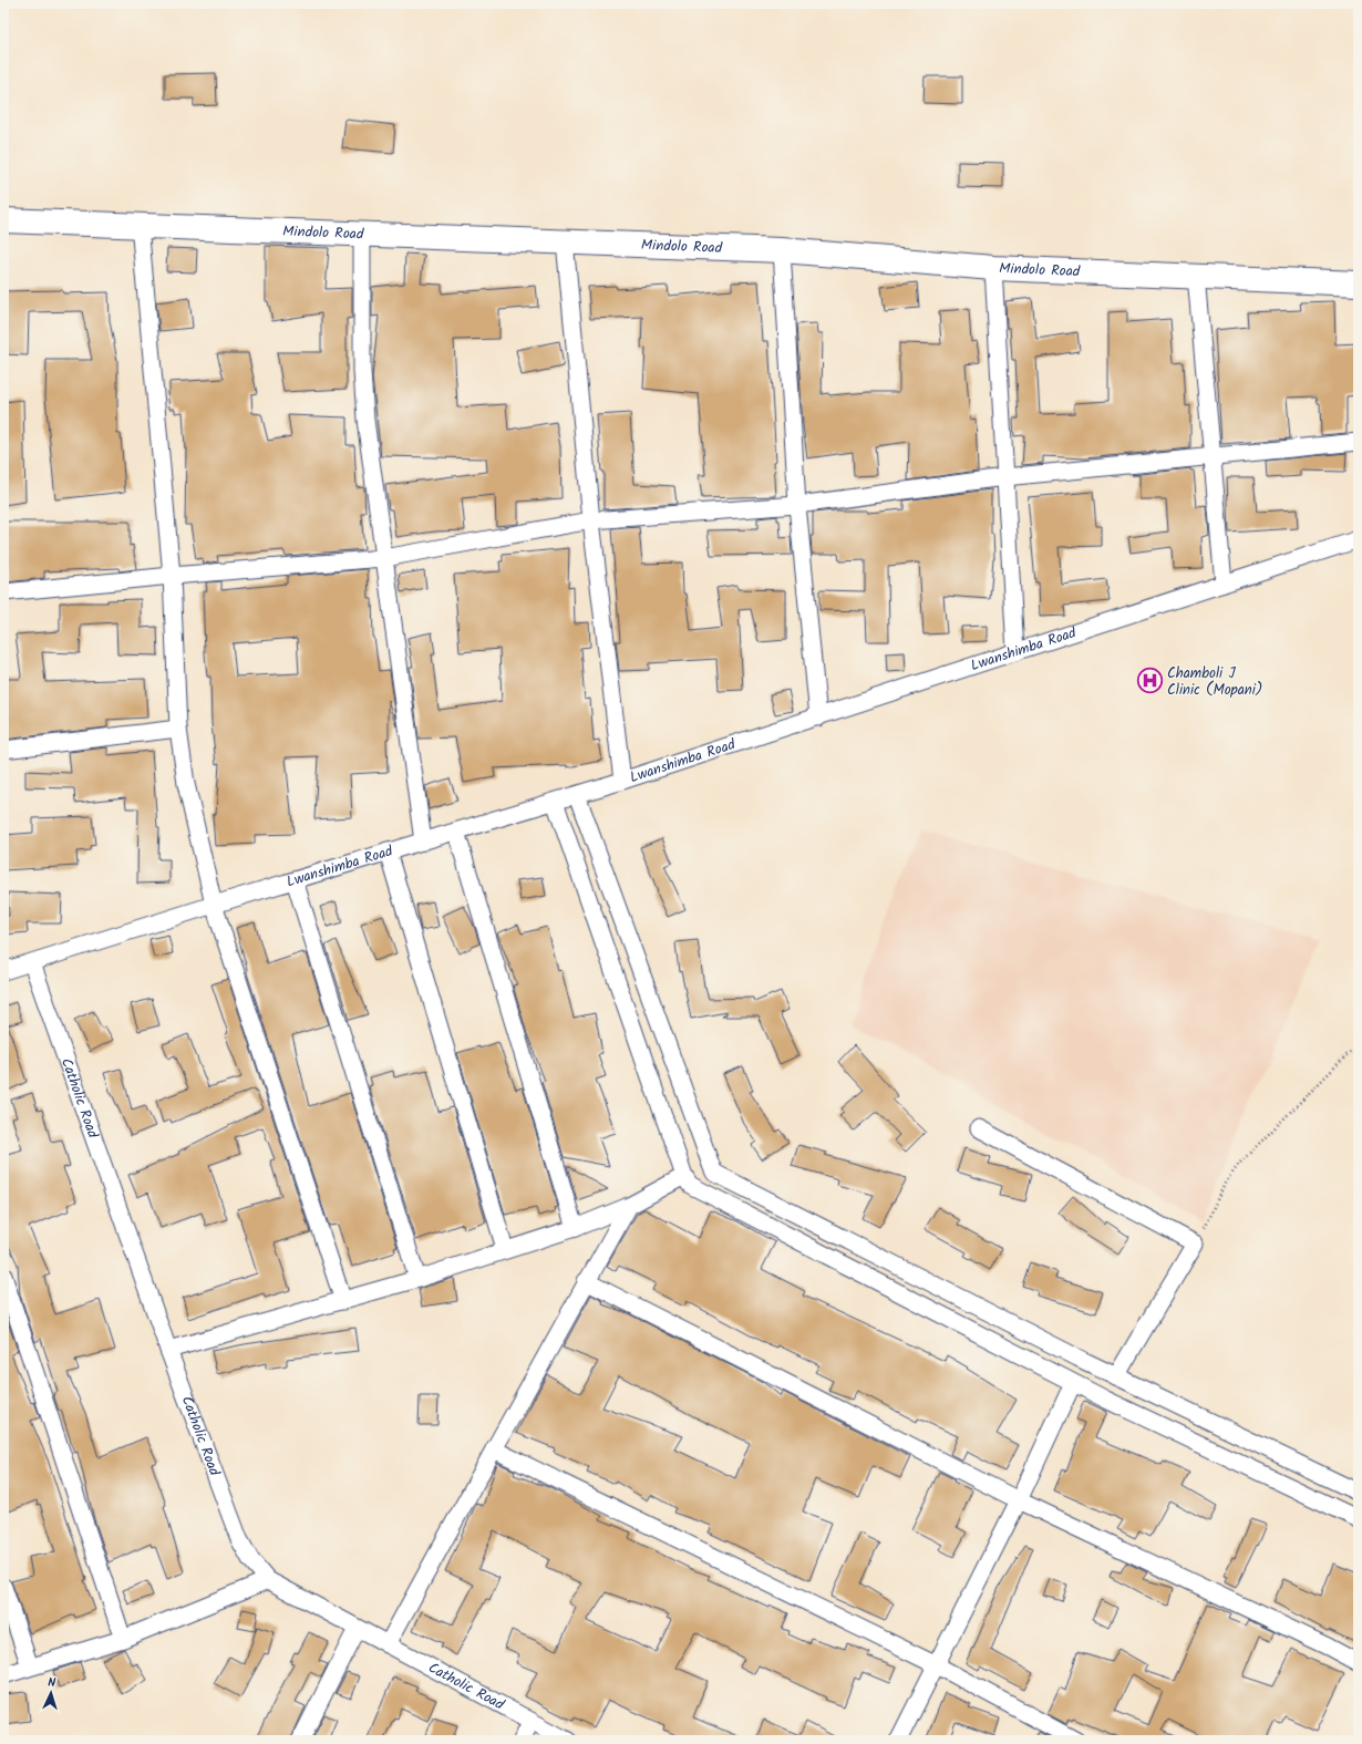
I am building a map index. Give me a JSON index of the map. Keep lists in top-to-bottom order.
{
  "streets": {
    "street": ["Mindolo Road", "Lwanshimba Road", "Catholic Road"]
  },
  "crossings": [
    ["Lwanshimba Road", "Catholic Road"]
  ],
  "places": {
    "hospital": ["Chamboli J Clinic (Mopani)"]
  },
  "north": "top"
}
